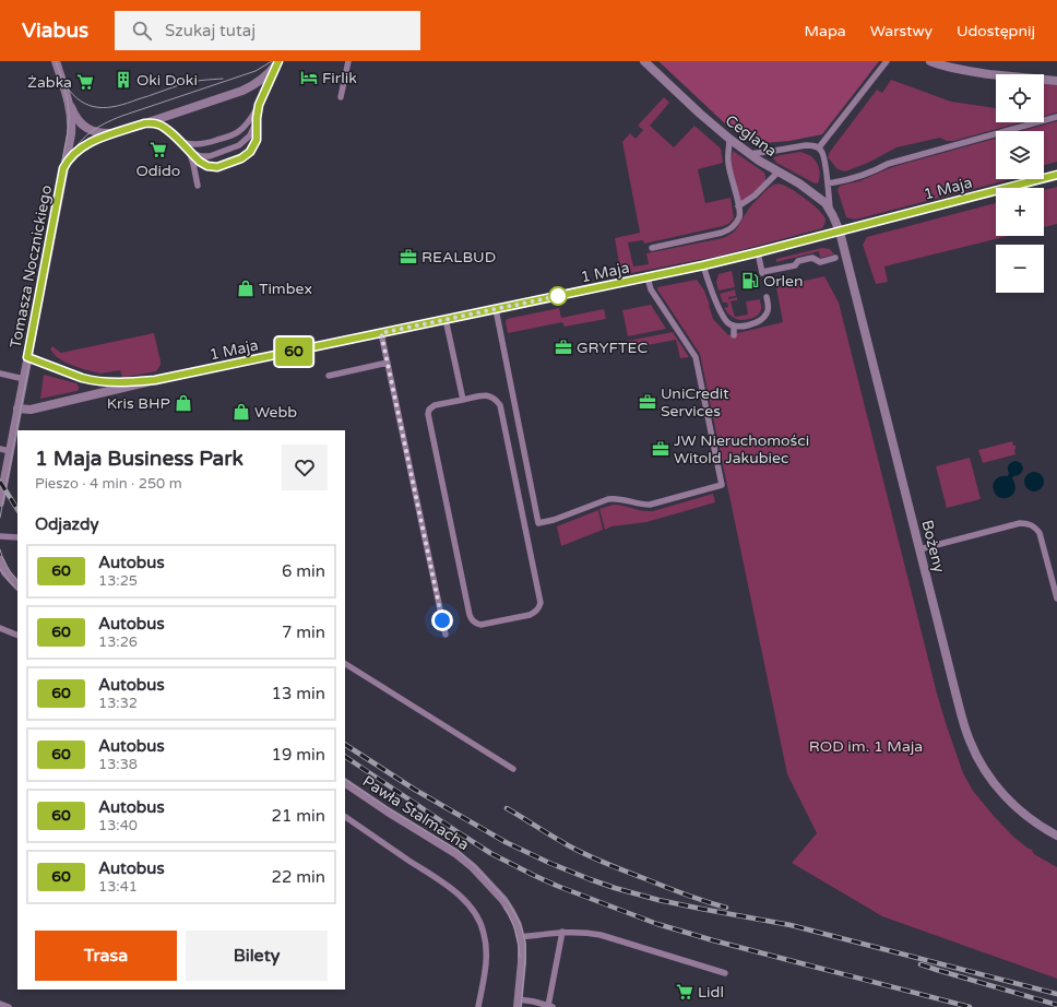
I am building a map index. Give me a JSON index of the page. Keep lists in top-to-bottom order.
{
  "streets": {
    "street": [
      "Ceglana",
      "1 Maja",
      "Tomasza Nocznickiego",
      "Bożeny",
      "Pawła Stalmacha"
    ]
  },
  "crossings": [
    ["Ceglana", "1 Maja"],
    ["Ceglana", "Bożeny"],
    ["1 Maja", "Tomasza Nocznickiego"],
    ["1 Maja", "Bożeny"]
  ],
  "parks": ["ROD im. 1 Maja"],
  "places": {
    "hotel": ["Firlik"],
    "building": ["Oki Doki"],
    "supermarket": ["Żabka", "Odido", "Lidl"],
    "office": [
      "REALBUD",
      "GRYFTEC",
      "UniCredit Services",
      "JW Nieruchomości Witold Jakubiec"
    ],
    "fuel station": ["Orlen"],
    "shop": ["Timbex", "Kris BHP", "Webb"]
  },
  "lines": ["bus line 60"],
  "page": {
    "header": "Viabus",
    "search": "Szukaj tutaj",
    "nav": ["Mapa", "Warstwy", "Udostępnij"],
    "on_map": "60",
    "map_buttons": ["+", "−"],
    "heading": [
      ["1 Maja Business Park", "Pieszo · 4 min · 250 m"],
      "Odjazdy"
    ],
    "list": [
      {
        "mark": "60",
        "name": "Autobus",
        "note": "13:25",
        "value": "6 min"
      },
      {
        "mark": "60",
        "name": "Autobus",
        "note": "13:26",
        "value": "7 min"
      },
      {
        "mark": "60",
        "name": "Autobus",
        "note": "13:32",
        "value": "13 min"
      },
      {
        "mark": "60",
        "name": "Autobus",
        "note": "13:38",
        "value": "19 min"
      },
      {
        "mark": "60",
        "name": "Autobus",
        "note": "13:40",
        "value": "21 min"
      },
      {
        "mark": "60",
        "name": "Autobus",
        "note": "13:41",
        "value": "22 min"
      }
    ],
    "buttons": ["Trasa", "Bilety"]
  }
}
